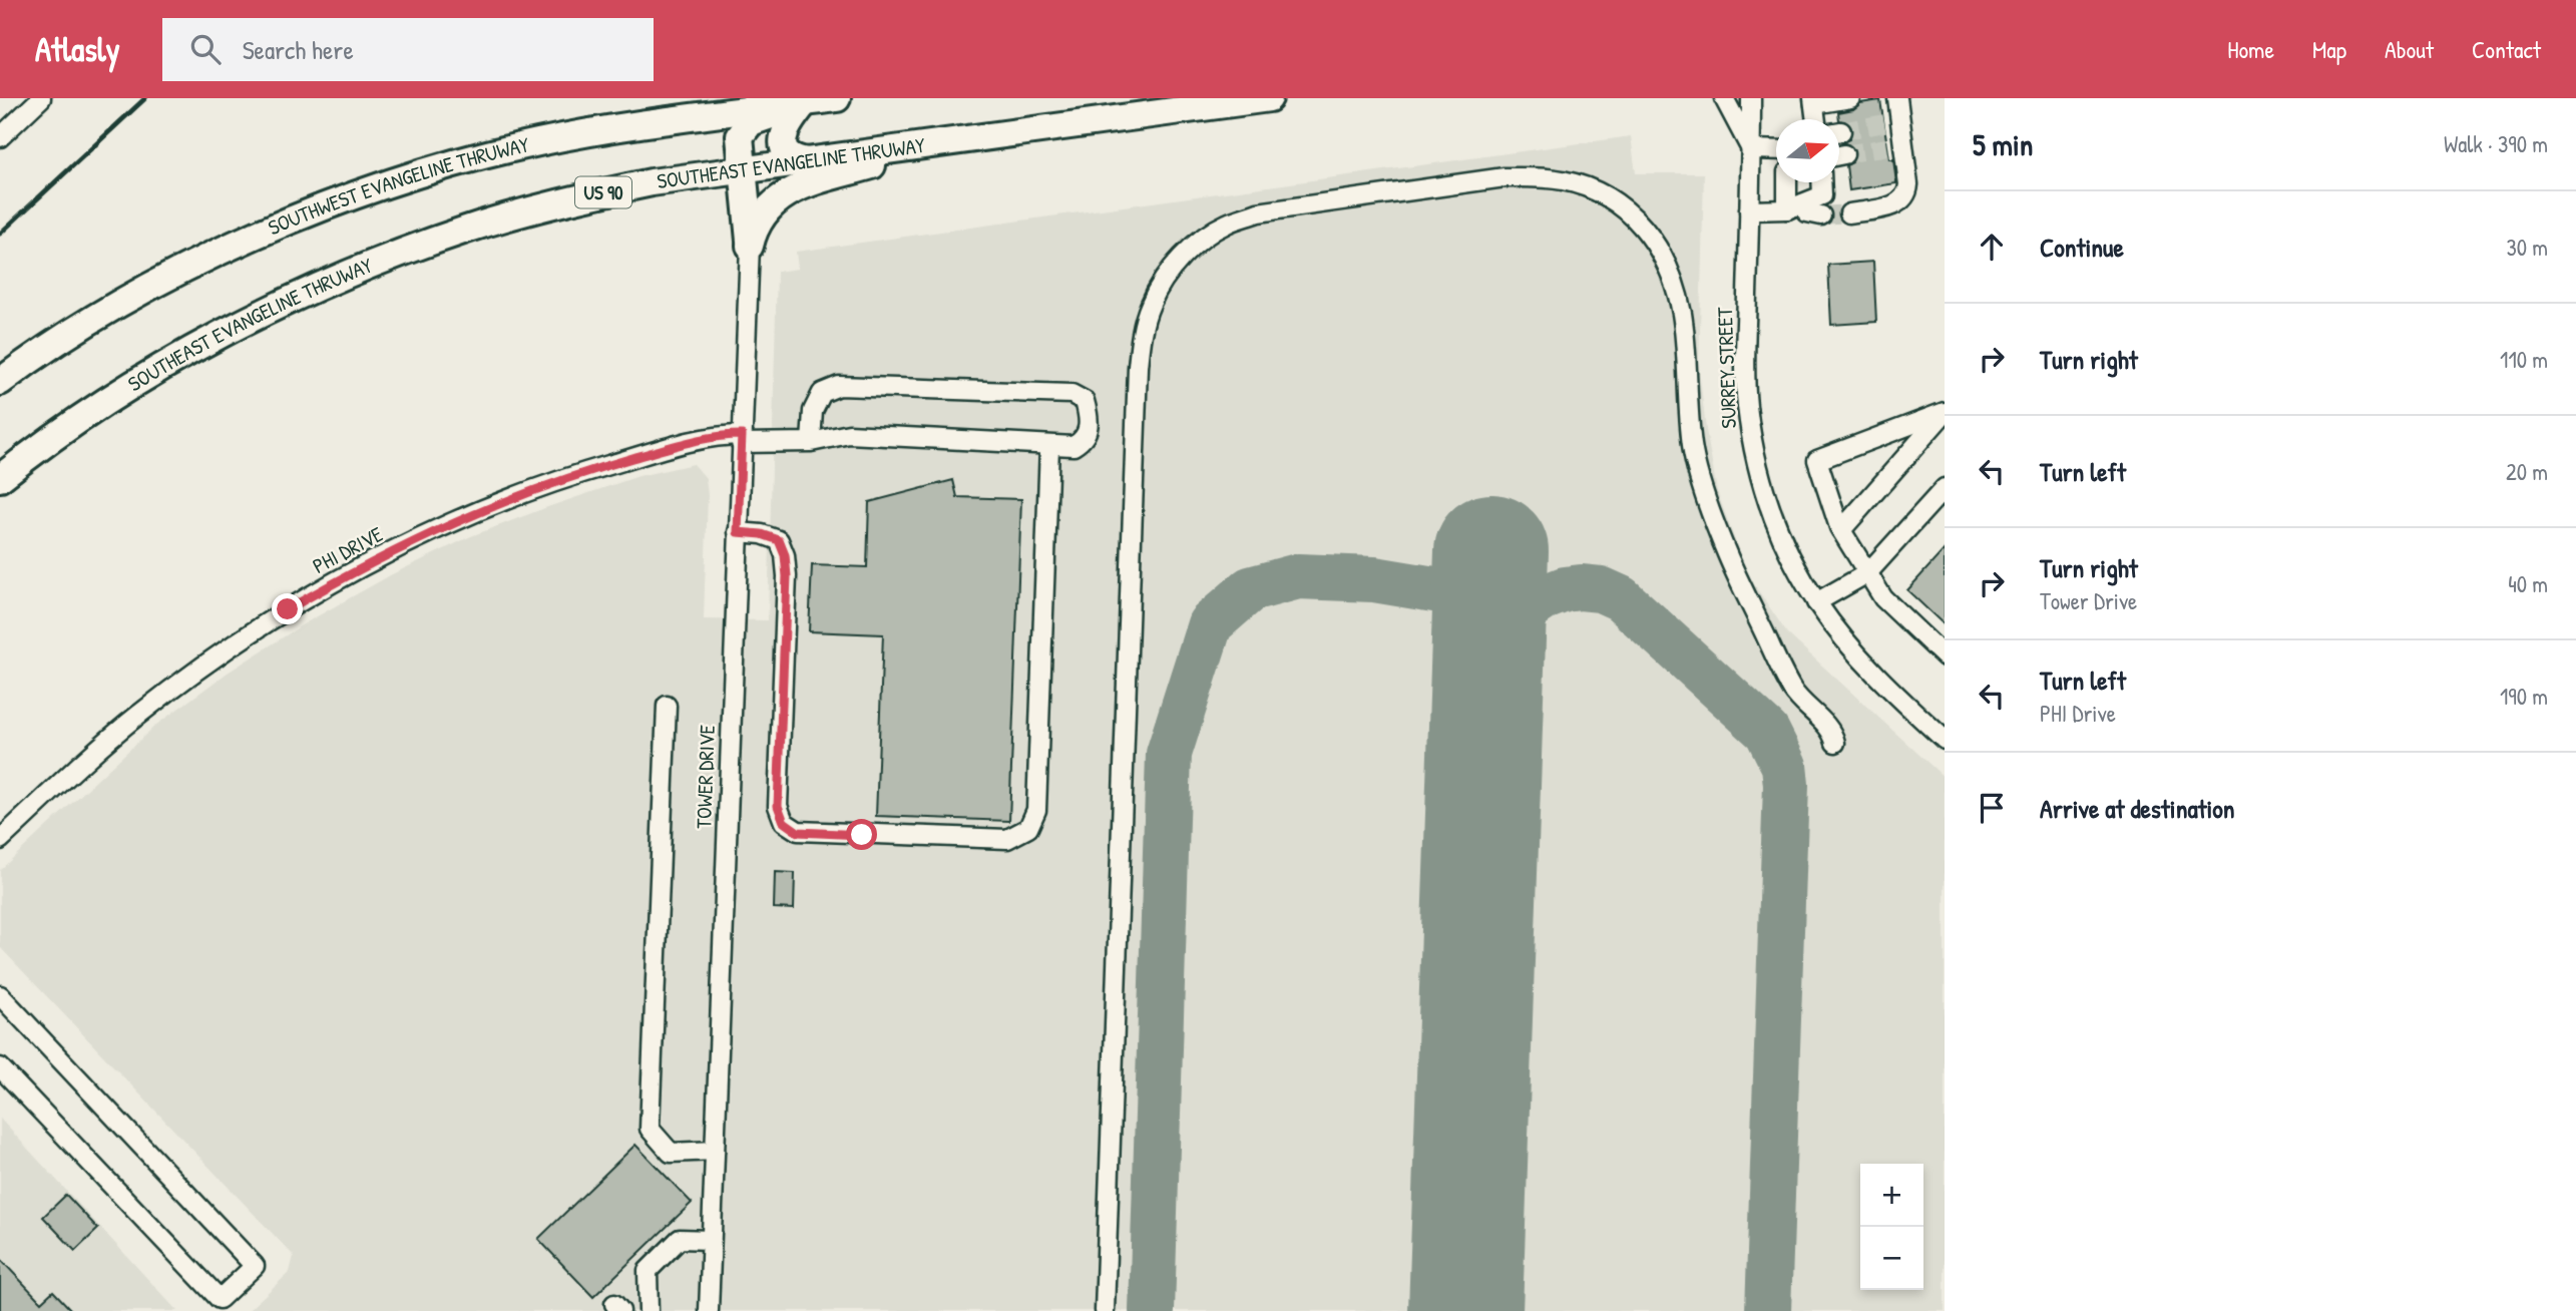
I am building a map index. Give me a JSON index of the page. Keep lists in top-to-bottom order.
{
  "streets": {
    "highway": ["SOUTHEAST EVANGELINE THRUWAY", "SOUTHWEST EVANGELINE THRUWAY", "US 90"],
    "street": ["SURREY STREET", "PHI DRIVE", "TOWER DRIVE"]
  },
  "crossings": [
    ["PHI DRIVE", "TOWER DRIVE"]
  ],
  "north": "right",
  "page": {
    "header": "Atlasly",
    "search": "Search here",
    "nav": [
      "Home",
      "Map",
      "About",
      "Contact"
    ],
    "heading": ["5 min", "Walk · 390 m"],
    "list": [
      ["Continue", "30 m"],
      ["Turn right", "110 m"],
      ["Turn left", "20 m"],
      ["Turn right", "Tower Drive", "40 m"],
      ["Turn left", "PHI Drive", "190 m"],
      "Arrive at destination"
    ],
    "map_buttons": ["+", "−"]
  }
}
